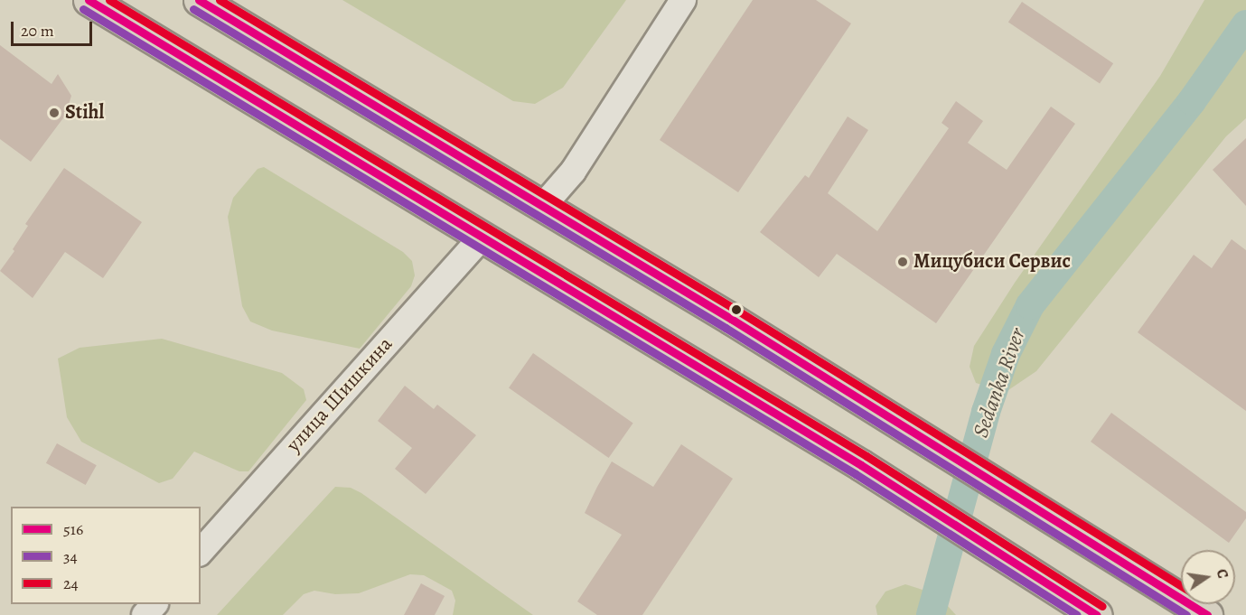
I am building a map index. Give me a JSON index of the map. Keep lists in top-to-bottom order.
{
  "streets": {
    "street": ["улица Шишкина"]
  },
  "water": ["Sedanka River"],
  "places": ["Stihl", "Мицубиси Сервис"],
  "lines": ["transit line 516", "transit line 24", "transit line 34"],
  "legend": ["516", "34", "24"],
  "scale_bar": "20 m",
  "north": "right"
}
